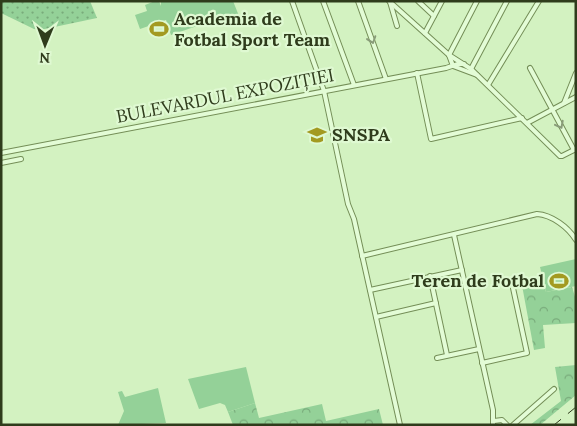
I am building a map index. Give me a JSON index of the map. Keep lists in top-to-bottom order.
{
  "streets": {
    "street": ["BULEVARDUL EXPOZIȚIEI"]
  },
  "places": {
    "sports": ["Academia de Fotbal Sport Team", "Teren de Fotbal"],
    "school or university": ["SNSPA"]
  },
  "north": "bottom"
}
